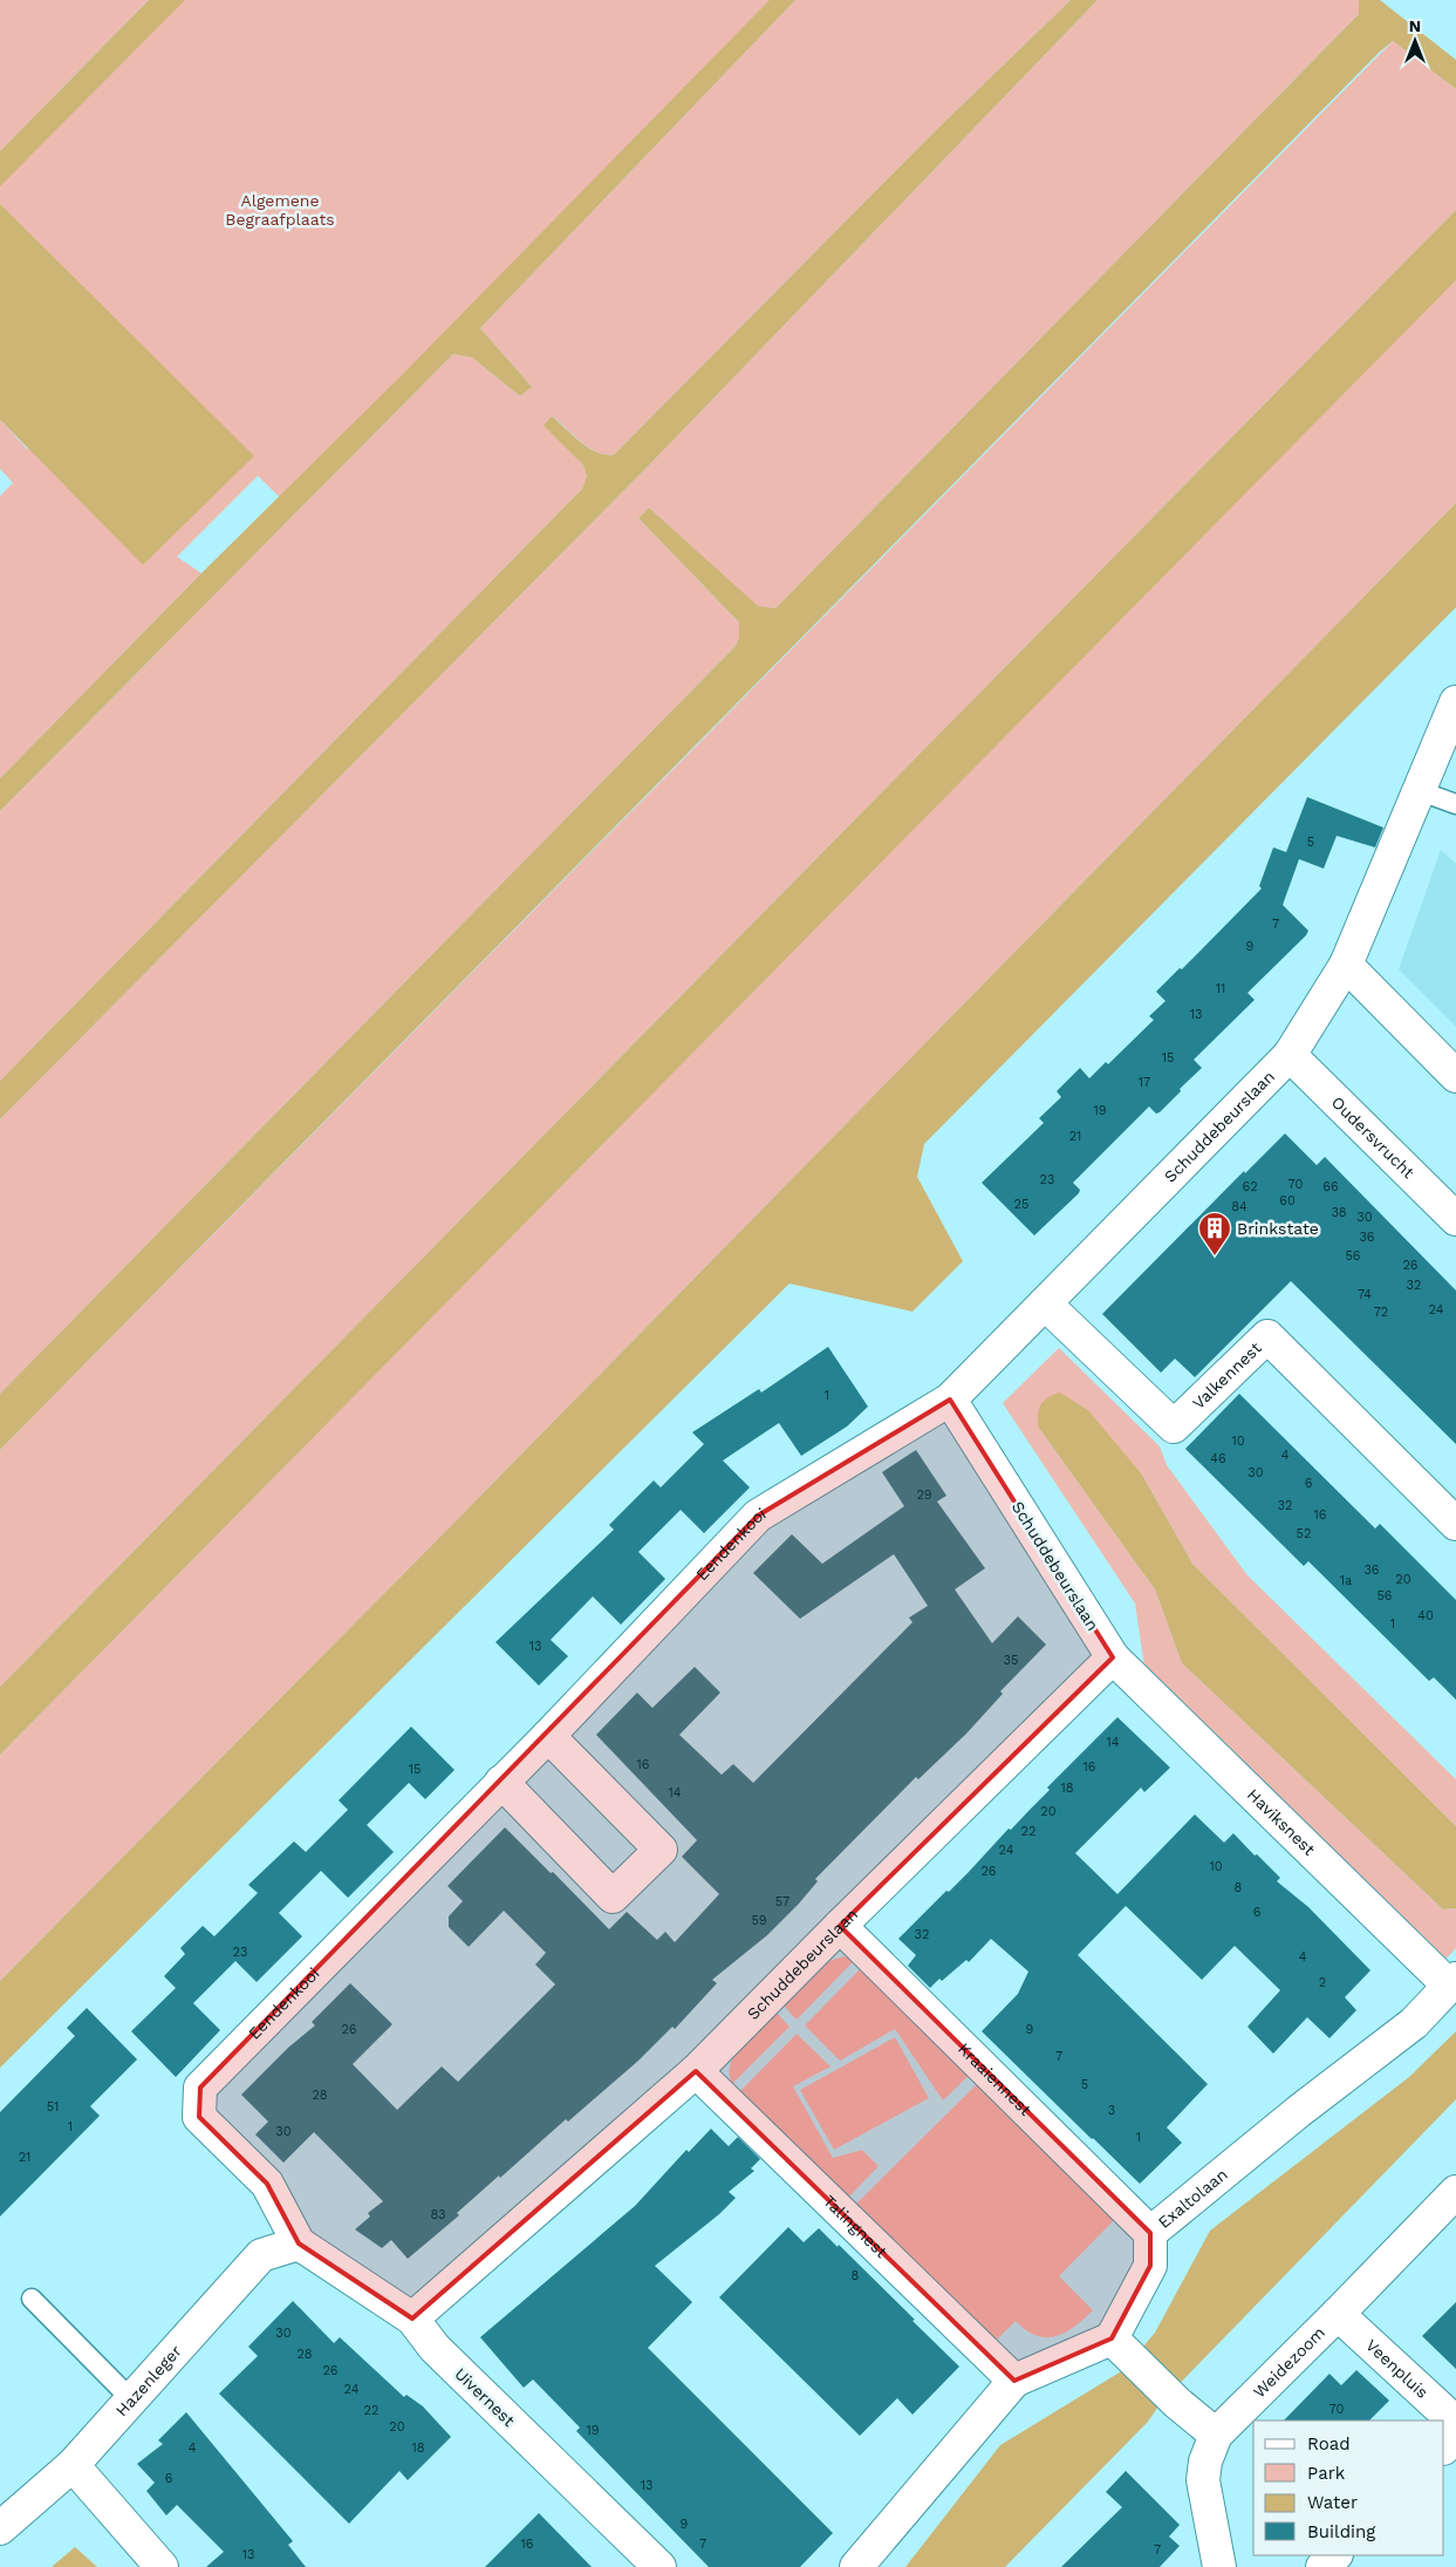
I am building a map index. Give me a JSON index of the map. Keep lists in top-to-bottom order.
{
  "streets": {
    "street": [
      "Schuddebeurslaan",
      "Oudersvrucht",
      "Valkennest",
      "Eendenkooi",
      "Haviksnest",
      "Kraaiennest",
      "Exaltolaan",
      "Talingnest",
      "Weidezoom",
      "Veenpluis",
      "Hazenleger",
      "Uivernest"
    ]
  },
  "crossings": [
    ["Schuddebeurslaan", "Oudersvrucht"],
    ["Schuddebeurslaan", "Valkennest"],
    ["Schuddebeurslaan", "Eendenkooi"],
    ["Schuddebeurslaan", "Haviksnest"],
    ["Schuddebeurslaan", "Kraaiennest"],
    ["Schuddebeurslaan", "Talingnest"],
    ["Schuddebeurslaan", "Uivernest"],
    ["Eendenkooi", "Hazenleger"],
    ["Eendenkooi", "Uivernest"],
    ["Haviksnest", "Exaltolaan"],
    ["Kraaiennest", "Exaltolaan"],
    ["Weidezoom", "Veenpluis"],
    ["Hazenleger", "Uivernest"]
  ],
  "parks": ["Algemene Begraafplaats"],
  "places": {
    "building": ["Brinkstate"]
  },
  "house_numbers": [
    "5",
    "7",
    "9",
    "11",
    "13",
    "15",
    "17",
    "19",
    "21",
    "23",
    "70",
    "62",
    "66",
    "60",
    "25",
    "84",
    "38",
    "30",
    "36",
    "56",
    "26",
    "32",
    "74",
    "24",
    "72",
    "1",
    "10",
    "4",
    "46",
    "30",
    "6",
    "29",
    "32",
    "16",
    "52",
    "36",
    "20",
    "1a",
    "56",
    "40",
    "1",
    "13",
    "35",
    "14",
    "16",
    "16",
    "15",
    "18",
    "14",
    "20",
    "22",
    "24",
    "10",
    "26",
    "8",
    "57",
    "6",
    "59",
    "32",
    "23",
    "4",
    "2",
    "26",
    "9",
    "7",
    "5",
    "28",
    "51",
    "3",
    "1",
    "30",
    "1",
    "21",
    "83",
    "8",
    "30",
    "28",
    "26",
    "24",
    "70",
    "22",
    "20",
    "19",
    "4",
    "18",
    "6",
    "13",
    "9",
    "16",
    "7",
    "7",
    "13"
  ],
  "legend": [
    "Road",
    "Park",
    "Water",
    "Building"
  ],
  "north": "top"
}
